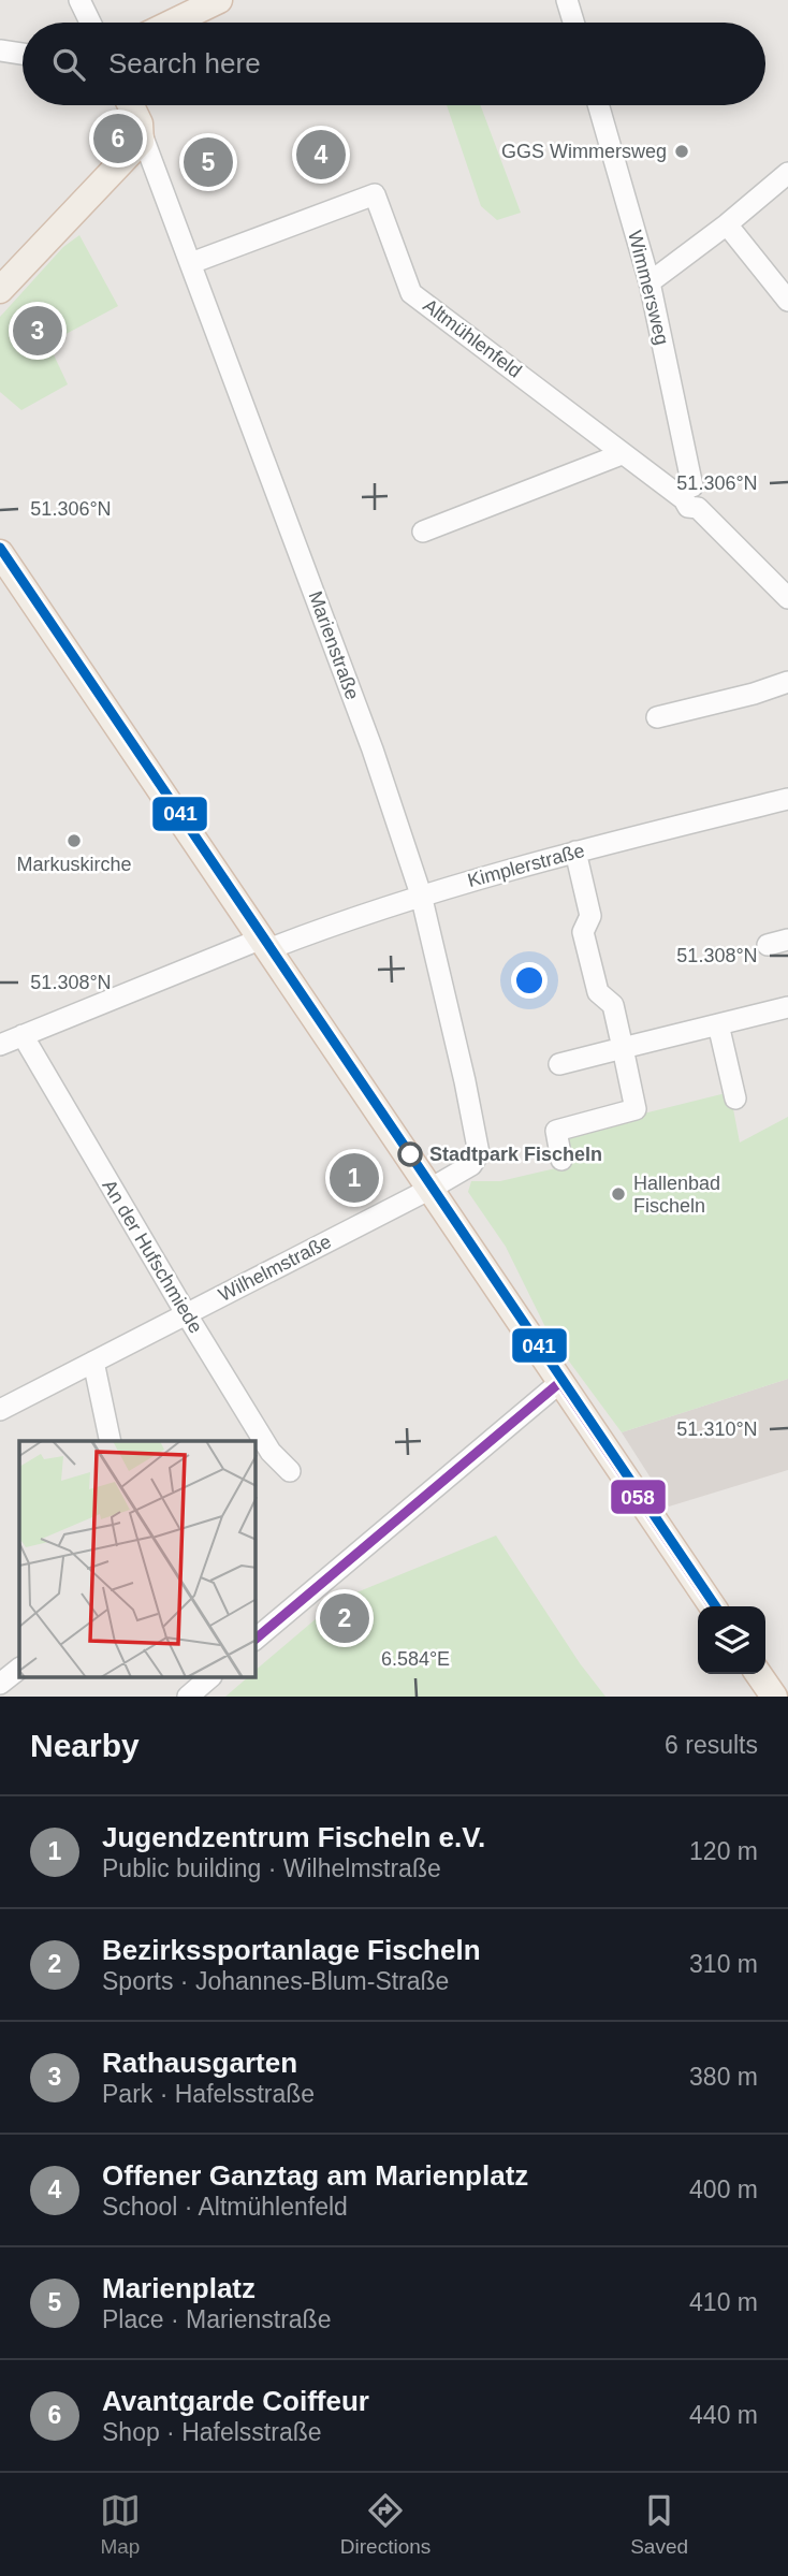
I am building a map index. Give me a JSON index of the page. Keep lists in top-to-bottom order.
{
  "streets": {
    "main road": ["Marienstraße"],
    "street": [
      "Wimmersweg",
      "Altmühlenfeld",
      "Kimplerstraße",
      "An der Hufschmiede",
      "Wilhelmstraße"
    ]
  },
  "crossings": [
    ["Wimmersweg", "Altmühlenfeld"],
    ["Altmühlenfeld", "Marienstraße"],
    ["Marienstraße", "Kimplerstraße"],
    ["Marienstraße", "Wilhelmstraße"],
    ["Kimplerstraße", "An der Hufschmiede"],
    ["An der Hufschmiede", "Wilhelmstraße"]
  ],
  "places": [
    "GGS Wimmersweg",
    "Markuskirche",
    "Stadtpark Fischeln",
    "Hallenbad Fischeln"
  ],
  "lines": ["transit line 041", "transit line 058"],
  "page": {
    "search": "Search here",
    "pins": [
      "6",
      "4",
      "5",
      "3",
      "1",
      "2"
    ],
    "heading": ["Nearby", "6 results"],
    "list": [
      {
        "mark": "1",
        "name": "Jugendzentrum Fischeln e.V.",
        "note": "Public building · Wilhelmstraße",
        "value": "120 m"
      },
      {
        "mark": "2",
        "name": "Bezirkssportanlage Fischeln",
        "note": "Sports · Johannes-Blum-Straße",
        "value": "310 m"
      },
      {
        "mark": "3",
        "name": "Rathausgarten",
        "note": "Park · Hafelsstraße",
        "value": "380 m"
      },
      {
        "mark": "4",
        "name": "Offener Ganztag am Marienplatz",
        "note": "School · Altmühlenfeld",
        "value": "400 m"
      },
      {
        "mark": "5",
        "name": "Marienplatz",
        "note": "Place · Marienstraße",
        "value": "410 m"
      },
      {
        "mark": "6",
        "name": "Avantgarde Coiffeur",
        "note": "Shop · Hafelsstraße",
        "value": "440 m"
      }
    ],
    "nav": ["Map", "Directions", "Saved"]
  },
  "coordinates": [
    "51.306°N",
    "51.308°N",
    "51.310°N",
    "6.584°E"
  ]
}
